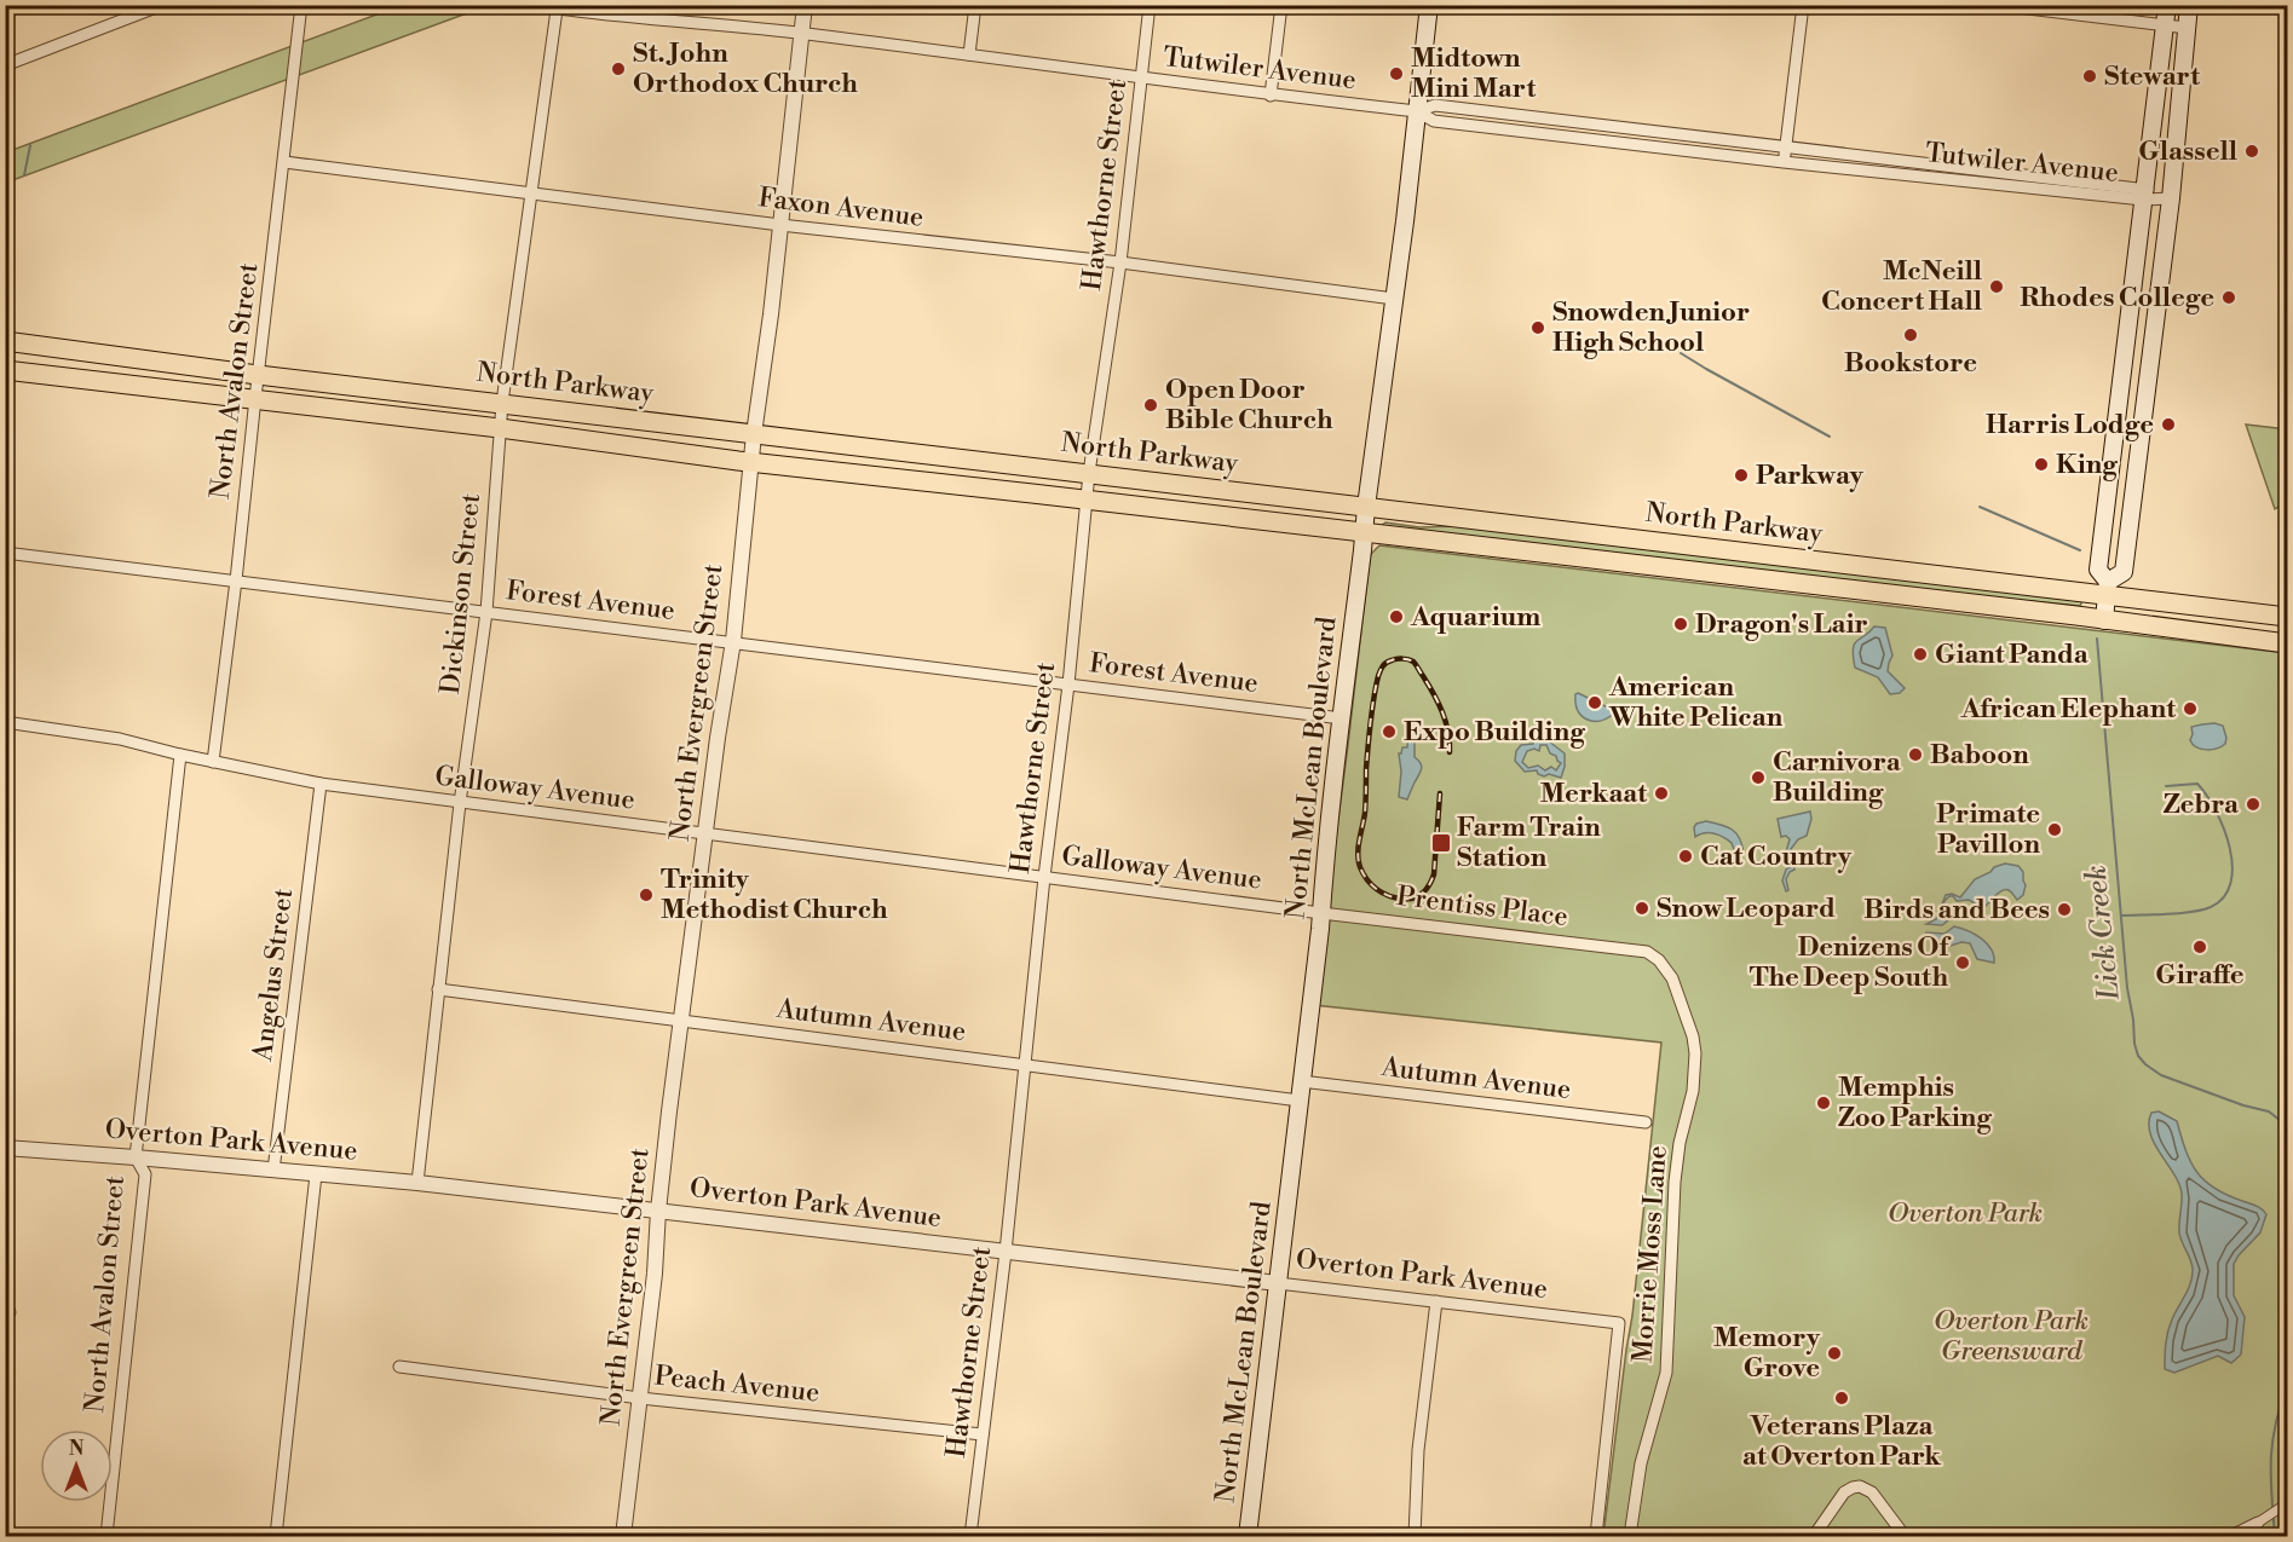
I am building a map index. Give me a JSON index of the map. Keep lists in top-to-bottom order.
{
  "streets": {
    "main road": ["North Parkway", "North McLean Boulevard"],
    "street": [
      "Tutwiler Avenue",
      "Hawthorne Street",
      "Faxon Avenue",
      "North Avalon Street",
      "Dickinson Street",
      "Forest Avenue",
      "North Evergreen Street",
      "Galloway Avenue",
      "Prentiss Place",
      "Angelus Street",
      "Autumn Avenue",
      "Overton Park Avenue",
      "Morrie Moss Lane",
      "Peach Avenue"
    ]
  },
  "crossings": [
    ["Tutwiler Avenue", "Hawthorne Street"],
    ["Tutwiler Avenue", "Dickinson Street"],
    ["Tutwiler Avenue", "North Evergreen Street"],
    ["Tutwiler Avenue", "North McLean Boulevard"],
    ["Hawthorne Street", "Faxon Avenue"],
    ["Hawthorne Street", "North Parkway"],
    ["Hawthorne Street", "Forest Avenue"],
    ["Hawthorne Street", "Galloway Avenue"],
    ["Hawthorne Street", "Autumn Avenue"],
    ["Hawthorne Street", "Overton Park Avenue"],
    ["Hawthorne Street", "Peach Avenue"],
    ["Faxon Avenue", "North Avalon Street"],
    ["Faxon Avenue", "Dickinson Street"],
    ["Faxon Avenue", "North Evergreen Street"],
    ["Faxon Avenue", "North McLean Boulevard"],
    ["North Avalon Street", "North Parkway"],
    ["North Avalon Street", "Forest Avenue"],
    ["North Avalon Street", "Galloway Avenue"],
    ["North Avalon Street", "Overton Park Avenue"],
    ["North Parkway", "Dickinson Street"],
    ["North Parkway", "North Evergreen Street"],
    ["North Parkway", "North McLean Boulevard"],
    ["Dickinson Street", "Forest Avenue"],
    ["Dickinson Street", "Galloway Avenue"],
    ["Dickinson Street", "Autumn Avenue"],
    ["Dickinson Street", "Overton Park Avenue"],
    ["Forest Avenue", "North Evergreen Street"],
    ["Forest Avenue", "North McLean Boulevard"],
    ["North Evergreen Street", "Galloway Avenue"],
    ["North Evergreen Street", "Autumn Avenue"],
    ["North Evergreen Street", "Overton Park Avenue"],
    ["North Evergreen Street", "Peach Avenue"],
    ["North McLean Boulevard", "Galloway Avenue"],
    ["North McLean Boulevard", "Prentiss Place"],
    ["North McLean Boulevard", "Autumn Avenue"],
    ["North McLean Boulevard", "Overton Park Avenue"],
    ["Galloway Avenue", "Prentiss Place"],
    ["Galloway Avenue", "Angelus Street"],
    ["Prentiss Place", "Morrie Moss Lane"],
    ["Angelus Street", "Overton Park Avenue"]
  ],
  "water": ["Lick Creek"],
  "parks": ["Overton Park", "Overton Park Greensward"],
  "places": {
    "other": [
      "St. John Orthodox Church",
      "Midtown Mini Mart",
      "Stewart",
      "Glassell",
      "McNeill Concert Hall",
      "Rhodes College",
      "Snowden Junior High School",
      "Bookstore",
      "Open Door Bible Church",
      "Harris Lodge",
      "King",
      "Parkway",
      "Aquarium",
      "Dragon's Lair",
      "Giant Panda",
      "American White Pelican",
      "African Elephant",
      "Expo Building",
      "Baboon",
      "Carnivora Building",
      "Merkaat",
      "Zebra",
      "Primate Pavillon",
      "Cat Country",
      "Trinity Methodist Church",
      "Snow Leopard",
      "Birds and Bees",
      "Giraffe",
      "Denizens Of The Deep South",
      "Memphis Zoo Parking",
      "Memory Grove",
      "Veterans Plaza at Overton Park"
    ],
    "transit": ["Farm Train Station"]
  },
  "north": "top"
}
